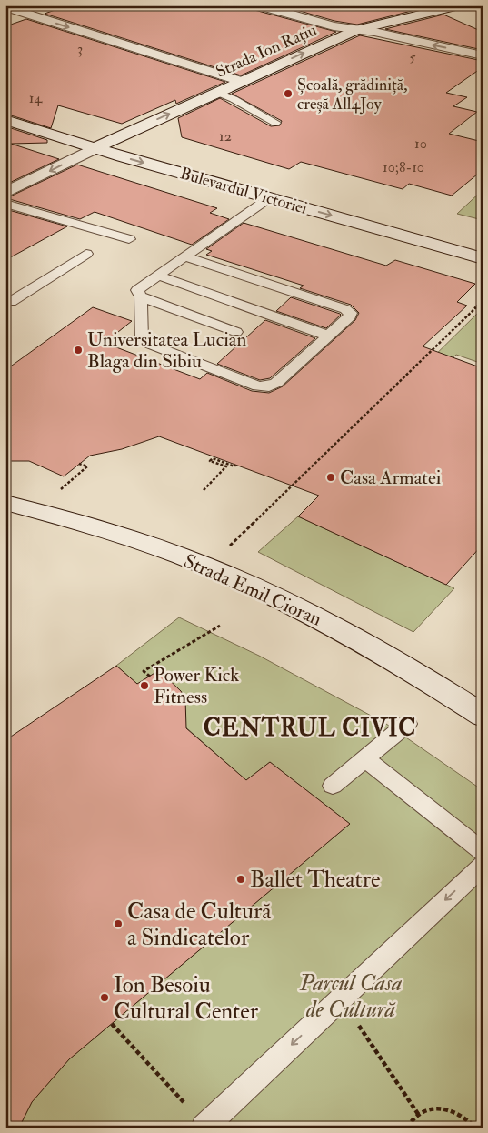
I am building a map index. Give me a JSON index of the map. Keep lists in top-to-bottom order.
{
  "streets": {
    "street": ["Strada Ion Rațiu", "Bulevardul Victoriei", "Strada Emil Cioran"]
  },
  "crossings": [
    ["Strada Ion Rațiu", "Bulevardul Victoriei"]
  ],
  "districts": ["CENTRUL CIVIC"],
  "parks": ["Parcul Casa de Cultură"],
  "places": [
    "Școală, grădiniță, creșă All4Joy",
    "Universitatea Lucian Blaga din Sibiu",
    "Casa Armatei",
    "Power Kick Fitness",
    "Ballet Theatre",
    "Casa de Cultură a Sindicatelor",
    "Ion Besoiu Cultural Center"
  ],
  "house_numbers": [
    "3",
    "5",
    "14",
    "12",
    "10",
    "10;8-10"
  ]
}
